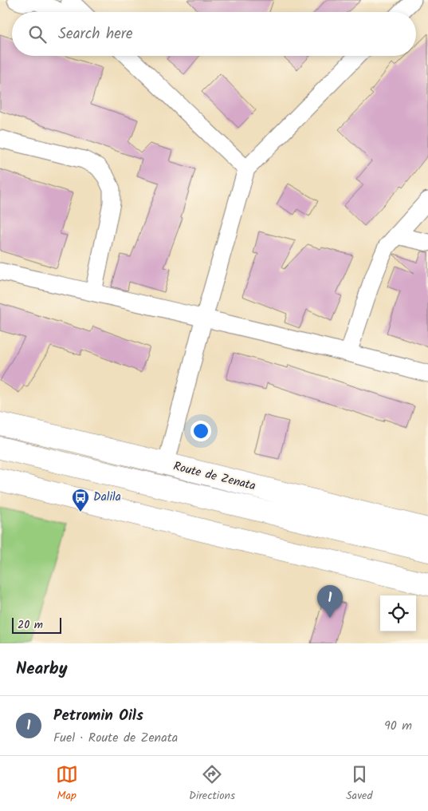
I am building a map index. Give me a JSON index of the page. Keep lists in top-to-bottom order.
{
  "streets": {
    "main road": ["Route de Zenata"]
  },
  "places": {
    "bus stop": ["Dalila"]
  },
  "scale_bar": "20 m",
  "page": {
    "search": "Search here",
    "pins": "1",
    "scale": "20 m",
    "heading": "Nearby",
    "list": [
      {
        "mark": "1",
        "name": "Petromin Oils",
        "note": "Fuel · Route de Zenata",
        "value": "90 m"
      }
    ],
    "nav": ["Map", "Directions", "Saved"]
  }
}
